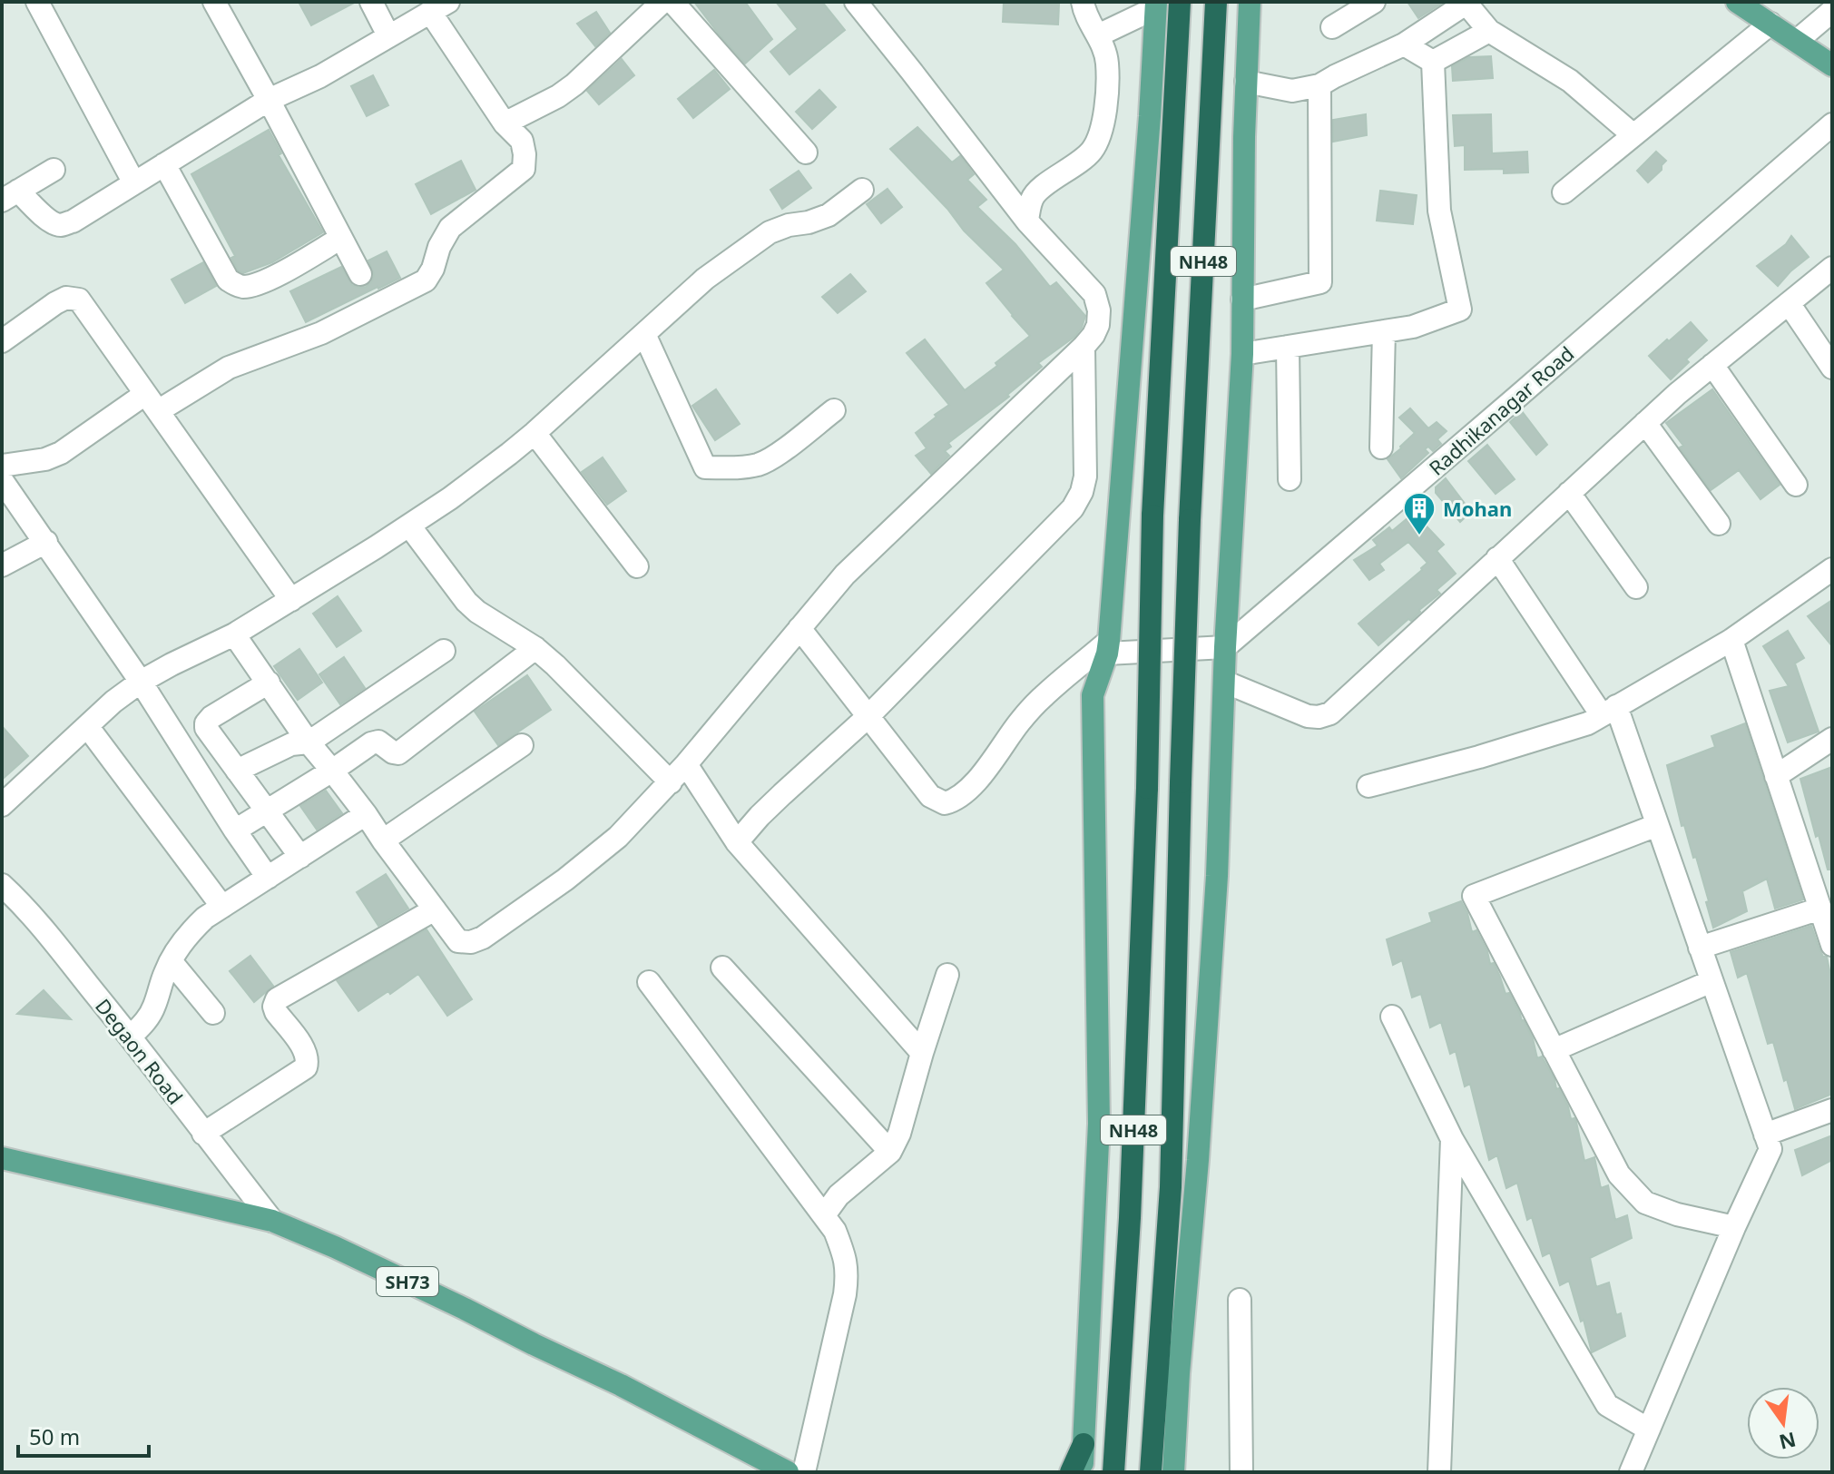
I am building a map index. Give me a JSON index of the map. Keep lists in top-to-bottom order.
{
  "streets": {
    "highway": ["NH48"],
    "main road": ["SH73"],
    "street": ["Radhikanagar Road", "Degaon Road"]
  },
  "crossings": [
    ["Degaon Road", "SH73"]
  ],
  "places": {
    "building": ["Mohan"]
  },
  "scale_bar": "50 m",
  "north": "bottom"
}
